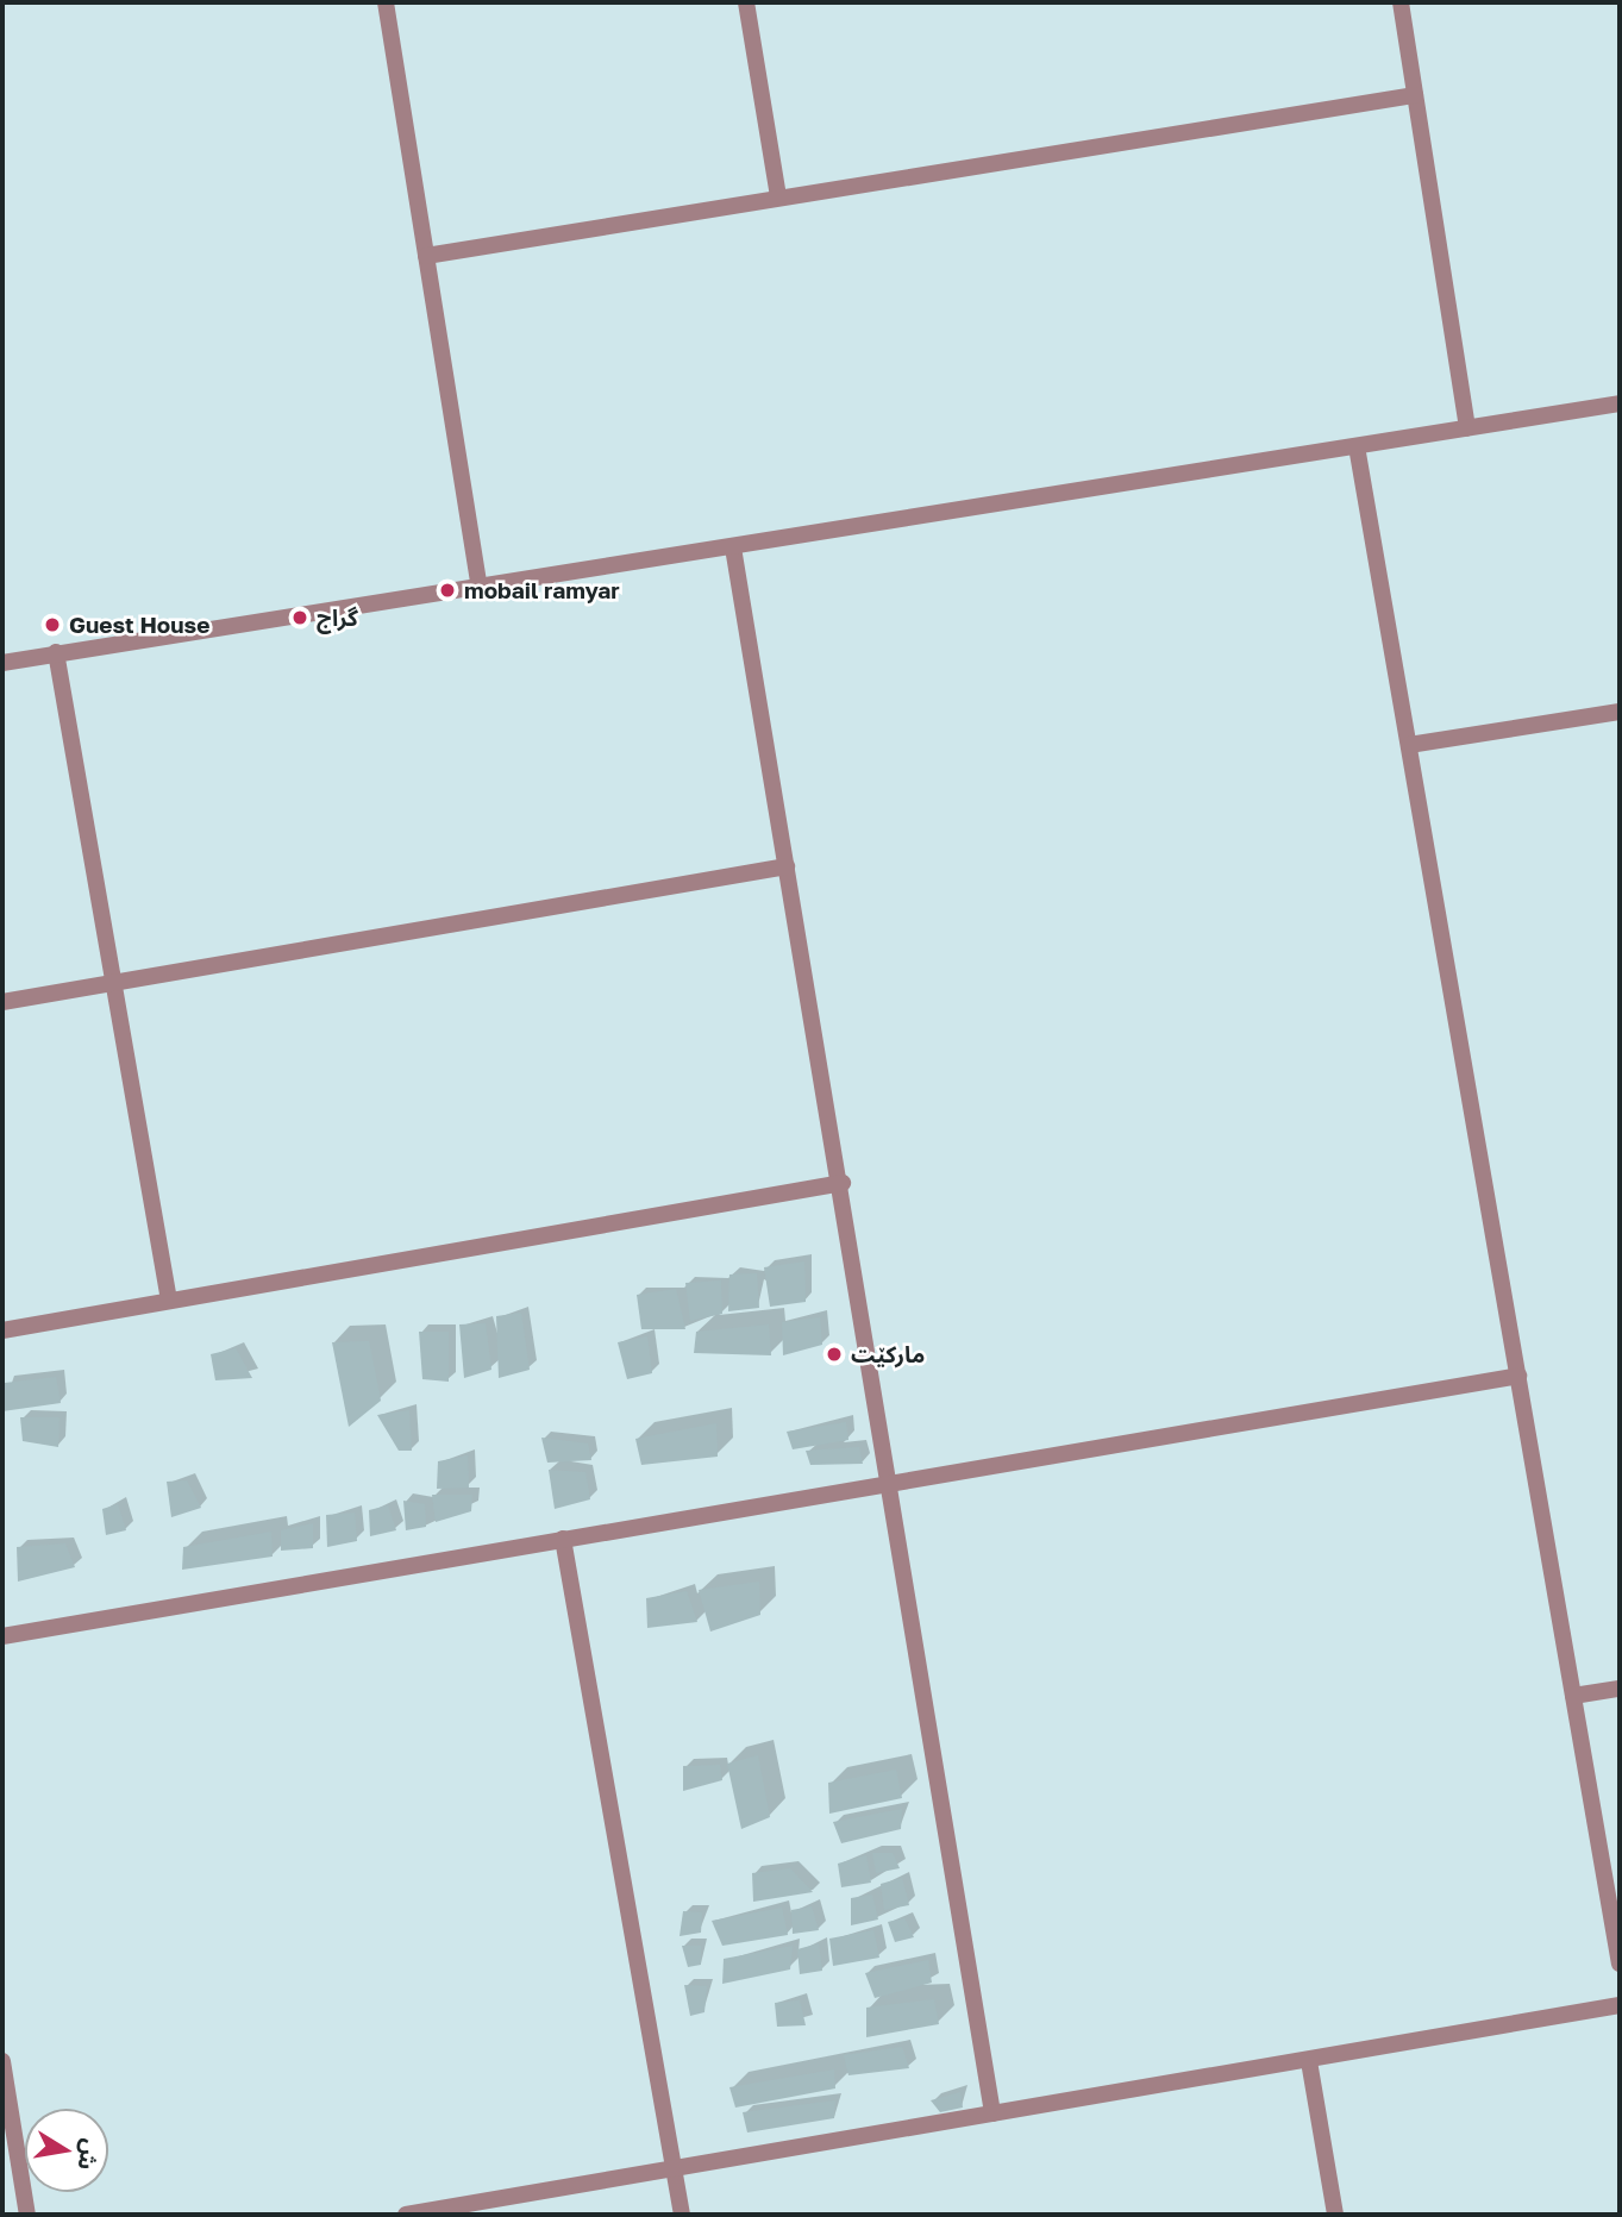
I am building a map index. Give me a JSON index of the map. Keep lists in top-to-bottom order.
{
  "places": [
    "mobail ramyar",
    "گراج",
    "Guest House",
    "مارکێت"
  ],
  "north": "right"
}
